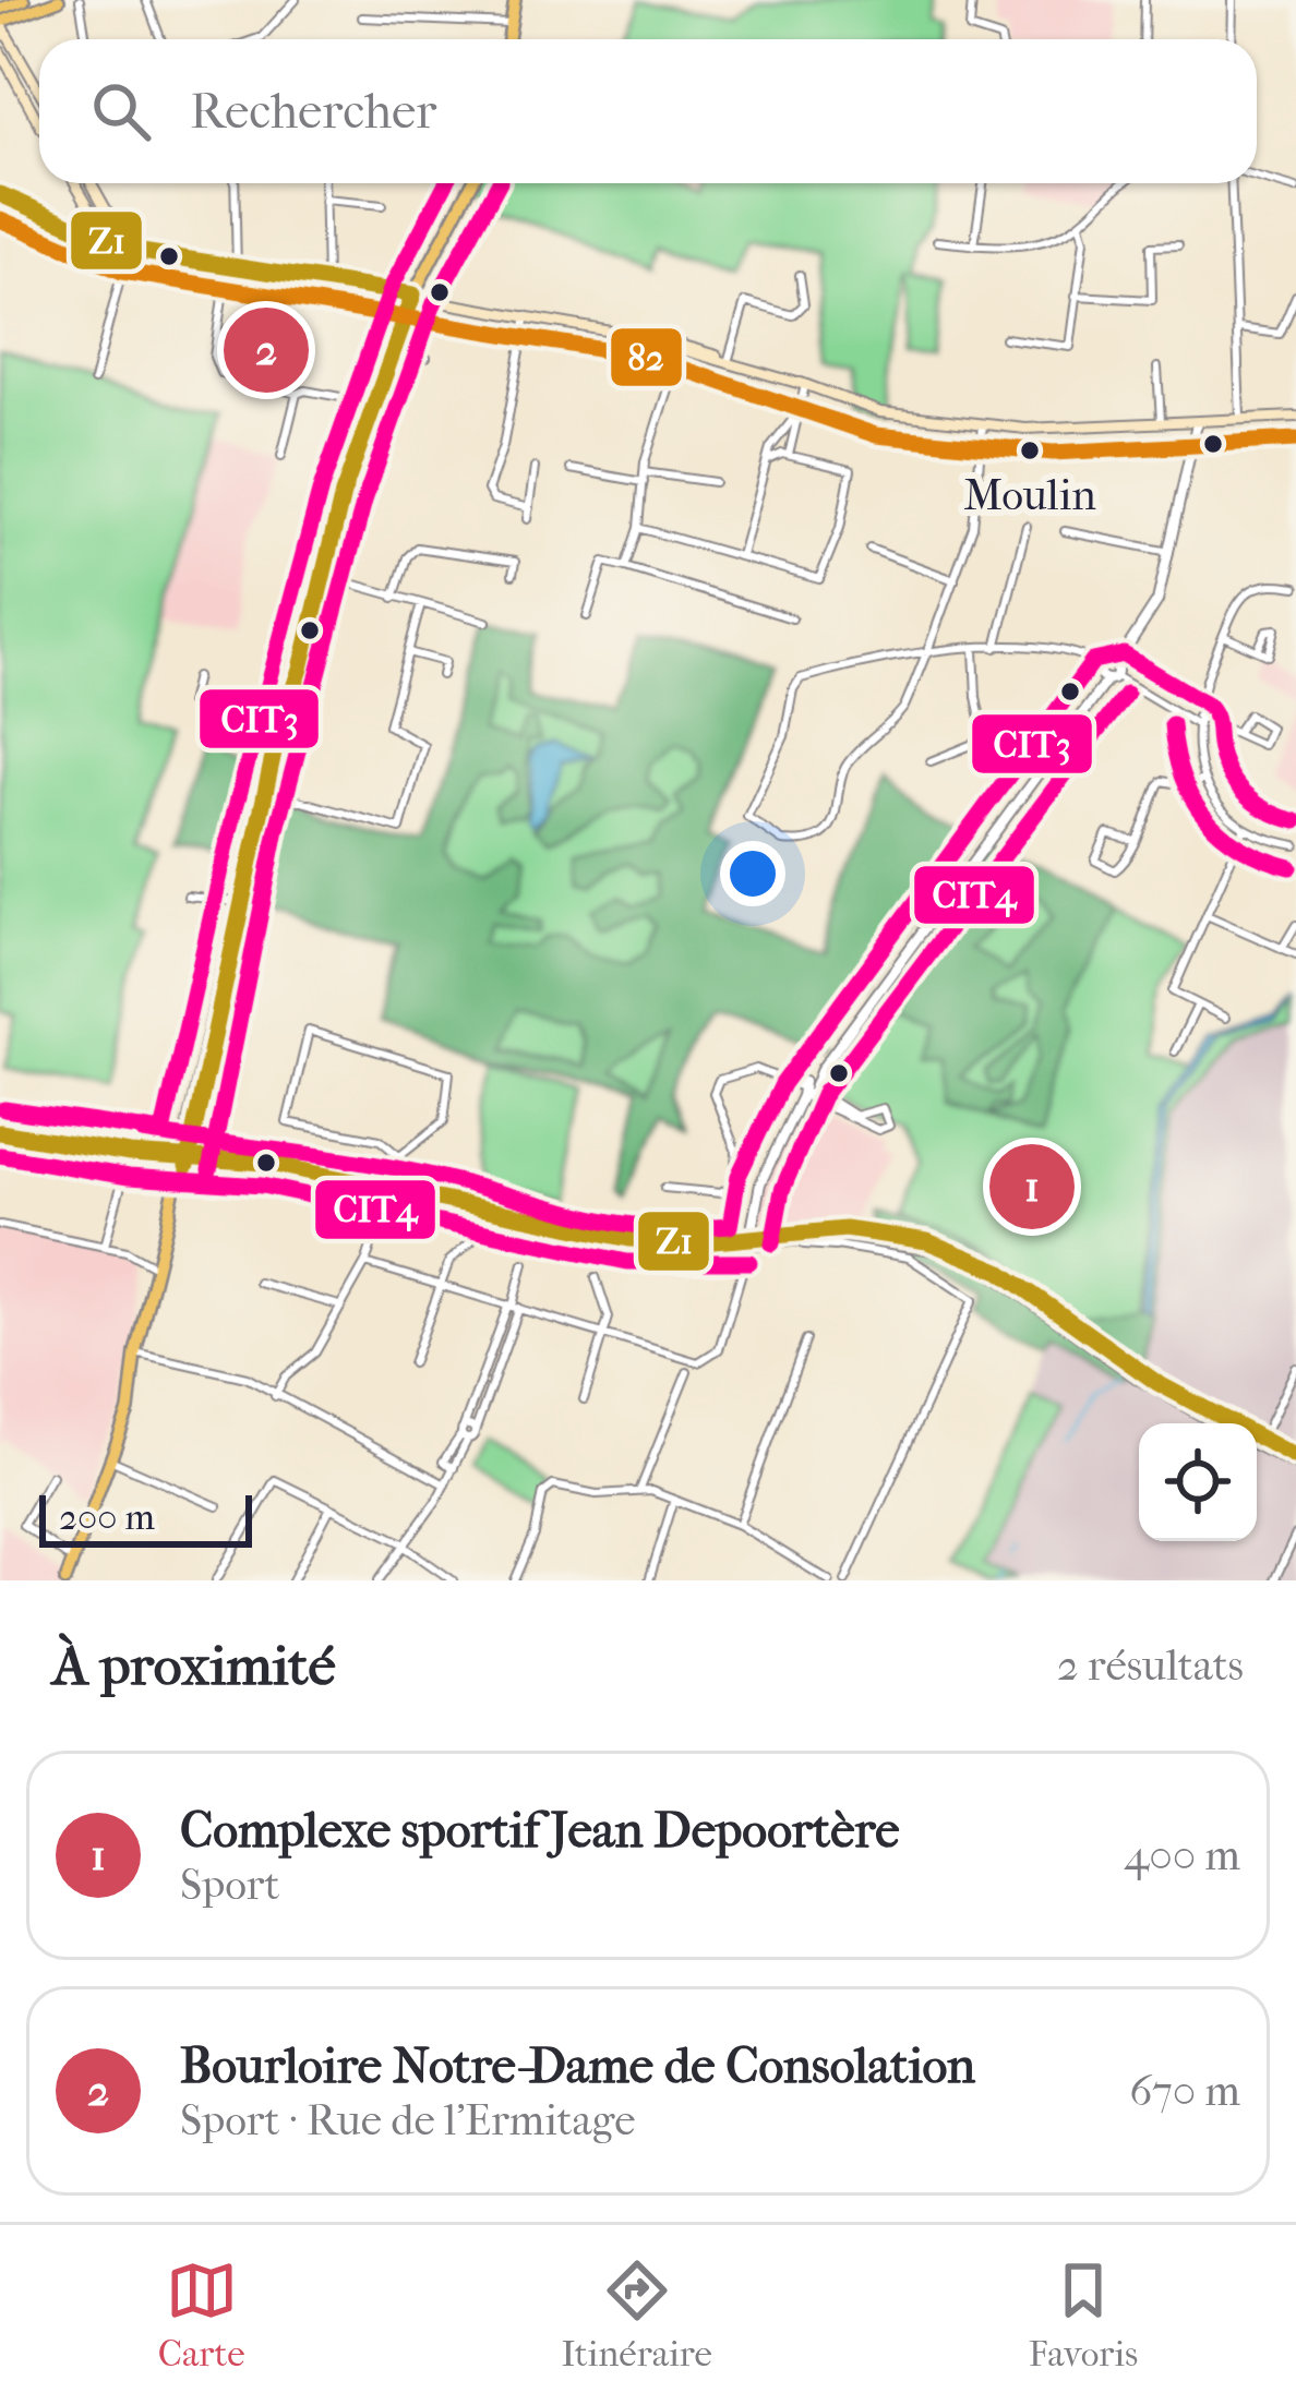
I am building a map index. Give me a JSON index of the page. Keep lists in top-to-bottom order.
{
  "places": ["Moulin"],
  "lines": [
    "transit line CIT4",
    "transit line CIT3",
    "transit line Z1",
    "transit line 82"
  ],
  "scale_bar": "200 m",
  "page": {
    "search": "Rechercher",
    "pins": ["2", "1"],
    "scale": "200 m",
    "heading": ["À proximité", "2 résultats"],
    "list": [
      {
        "mark": "1",
        "name": "Complexe sportif Jean Depoortère",
        "note": "Sport",
        "value": "400 m"
      },
      {
        "mark": "2",
        "name": "Bourloire Notre-Dame de Consolation",
        "note": "Sport · Rue de l'Ermitage",
        "value": "670 m"
      }
    ],
    "nav": ["Carte", "Itinéraire", "Favoris"]
  }
}
